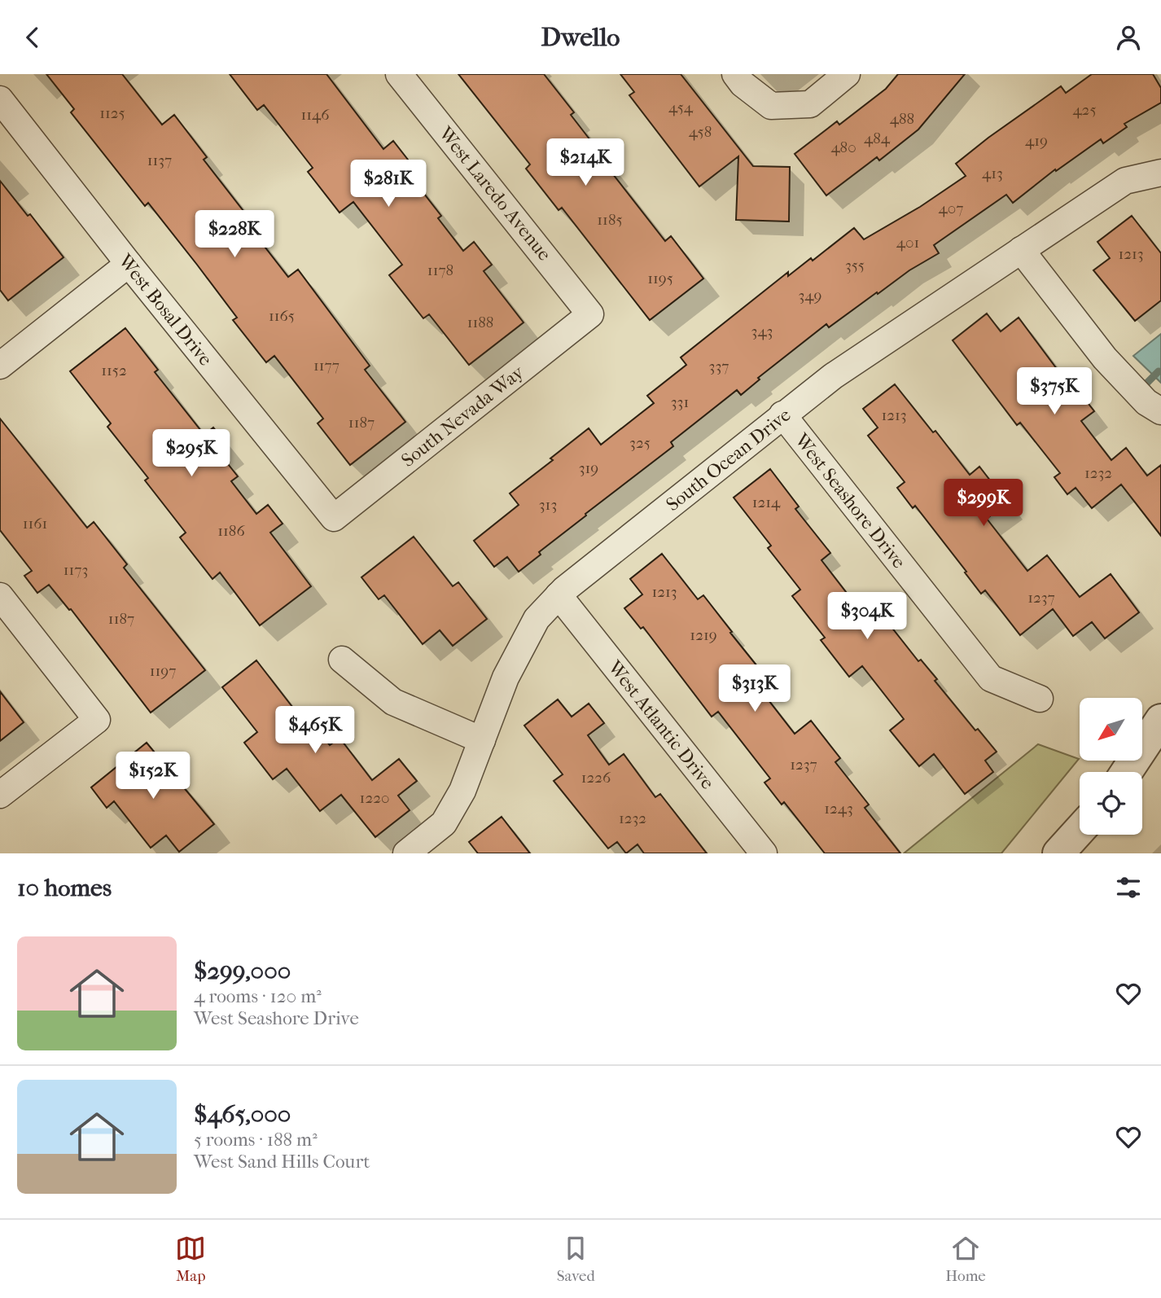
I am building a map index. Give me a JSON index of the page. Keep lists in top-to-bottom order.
{
  "streets": {
    "street": [
      "West Laredo Avenue",
      "West Bosal Drive",
      "South Nevada Way",
      "South Ocean Drive",
      "West Seashore Drive",
      "West Atlantic Drive"
    ]
  },
  "crossings": [
    ["West Laredo Avenue", "South Nevada Way"],
    ["West Bosal Drive", "South Nevada Way"],
    ["South Ocean Drive", "West Seashore Drive"],
    ["South Ocean Drive", "West Atlantic Drive"]
  ],
  "house_numbers": [
    "454",
    "425",
    "1125",
    "1146",
    "488",
    "458",
    "484",
    "419",
    "480",
    "1137",
    "413",
    "407",
    "1185",
    "401",
    "1213",
    "355",
    "1178",
    "1195",
    "349",
    "1165",
    "1188",
    "343",
    "1177",
    "337",
    "1152",
    "331",
    "1213",
    "1187",
    "325",
    "319",
    "1232",
    "1214",
    "313",
    "1161",
    "1186",
    "1173",
    "1213",
    "1237",
    "1187",
    "1219",
    "1197",
    "1237",
    "1226",
    "1220",
    "1243",
    "1232"
  ],
  "north": "bottom left",
  "page": {
    "header": "Dwello",
    "price": [
      "$214K",
      "$281K",
      "$228K",
      "$375K",
      "$295K",
      "$299K",
      "$304K",
      "$313K",
      "$465K",
      "$152K"
    ],
    "heading": "10 homes",
    "list": [
      {
        "name": "$299,000",
        "note": "4 rooms · 120 m² · West Seashore Drive"
      },
      {
        "name": "$465,000",
        "note": "5 rooms · 188 m² · West Sand Hills Court"
      }
    ],
    "tabs": ["Map", "Saved", "Home"]
  }
}
